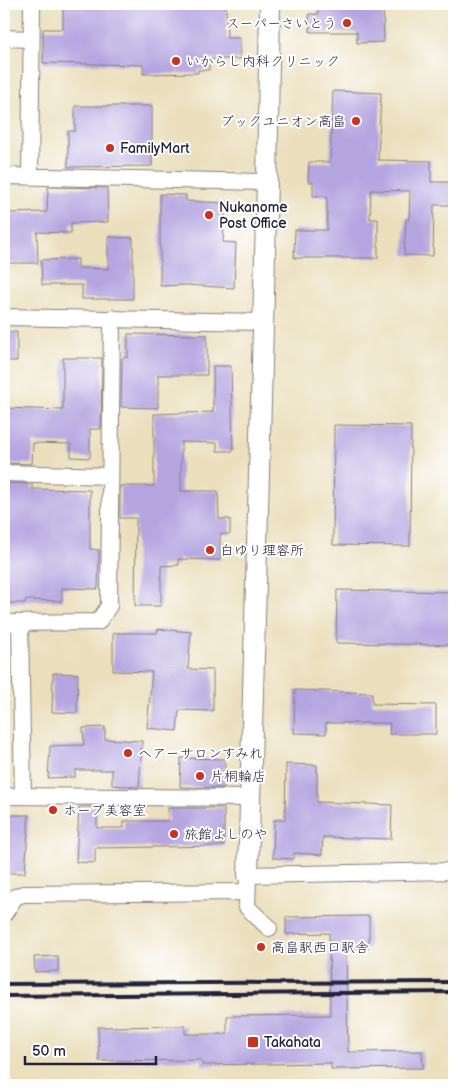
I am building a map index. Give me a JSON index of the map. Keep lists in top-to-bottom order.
{
  "places": {
    "other": [
      "スーパーさいとう",
      "いからし内科クリニック",
      "ブックユニオン高畠",
      "FamilyMart",
      "Nukanome Post Office",
      "白ゆり理容所",
      "ヘアーサロンすみれ",
      "片桐輪店",
      "ホープ美容室",
      "旅館よしのや",
      "高畠駅西口駅舎"
    ],
    "transit": ["Takahata"]
  },
  "scale_bar": "50 m"
}
